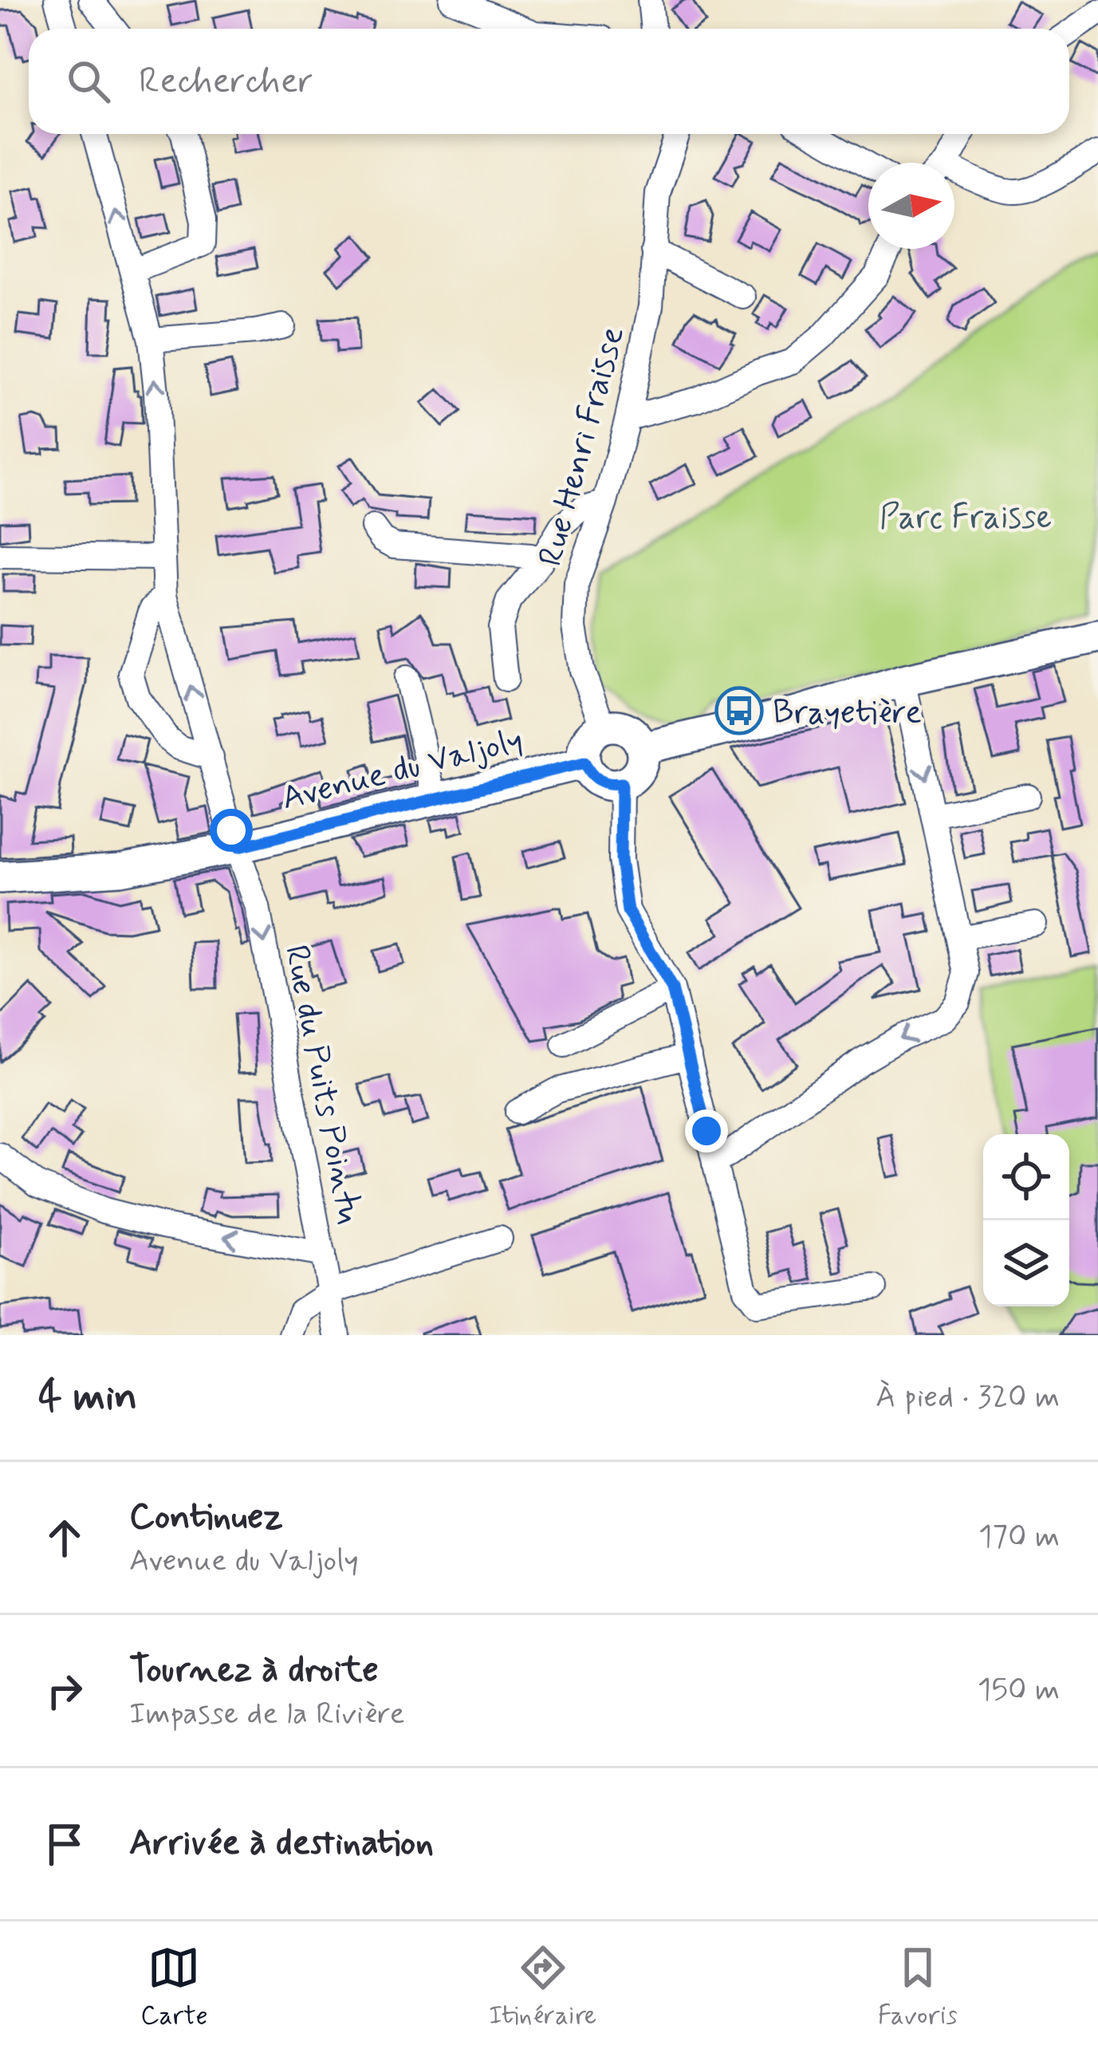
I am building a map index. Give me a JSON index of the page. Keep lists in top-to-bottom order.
{
  "streets": {
    "main road": ["Avenue du Valjoly"],
    "street": ["Rue Henri Fraisse", "Rue du Puits Pointu"]
  },
  "crossings": [
    ["Rue Henri Fraisse", "Avenue du Valjoly"],
    ["Avenue du Valjoly", "Rue du Puits Pointu"]
  ],
  "parks": ["Parc Fraisse"],
  "places": {
    "bus stop": ["Brayetière"]
  },
  "north": "right",
  "page": {
    "search": "Rechercher",
    "heading": ["4 min", "À pied · 320 m"],
    "list": [
      ["Continuez", "Avenue du Valjoly", "170 m"],
      ["Tournez à droite", "Impasse de la Rivière", "150 m"],
      "Arrivée à destination"
    ],
    "nav": ["Carte", "Itinéraire", "Favoris"]
  }
}
